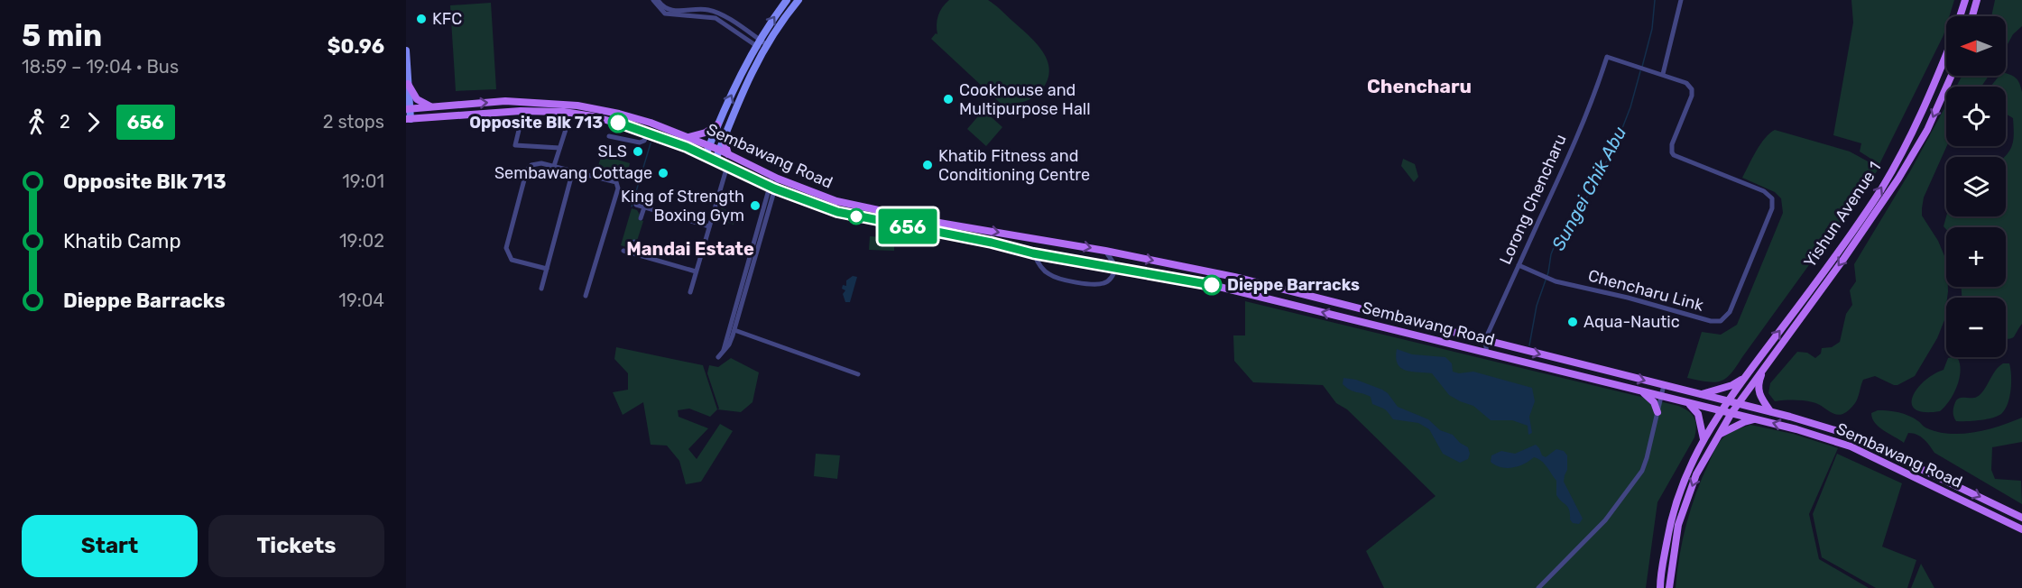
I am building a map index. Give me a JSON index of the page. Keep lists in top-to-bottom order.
{
  "streets": {
    "main road": ["Sembawang Road", "Yishun Avenue 1"],
    "street": ["Lorong Chencharu", "Chencharu Link"]
  },
  "crossings": [
    ["Sembawang Road", "Lorong Chencharu"],
    ["Sembawang Road", "Yishun Avenue 1"],
    ["Lorong Chencharu", "Chencharu Link"]
  ],
  "districts": ["Chencharu", "Mandai Estate"],
  "water": ["Sungei Chik Abu"],
  "places": [
    "KFC",
    "Cookhouse and Multipurpose Hall",
    "Opposite Blk 713",
    "SLS",
    "Khatib Fitness and Conditioning Centre",
    "Sembawang Cottage",
    "King of Strength Boxing Gym",
    "Dieppe Barracks",
    "Aqua-Nautic"
  ],
  "lines": ["bus line 656"],
  "north": "left",
  "page": {
    "heading": ["5 min", "18:59 – 19:04 · Bus", "$0.96"],
    "on_map": "656",
    "map_buttons": ["+", "−"],
    "legs": ["2", "656", "2 stops"],
    "list": [
      {
        "name": "Opposite Blk 713",
        "value": "19:01"
      },
      {
        "name": "Khatib Camp",
        "value": "19:02"
      },
      {
        "name": "Dieppe Barracks",
        "value": "19:04"
      }
    ],
    "buttons": ["Start", "Tickets"]
  }
}
